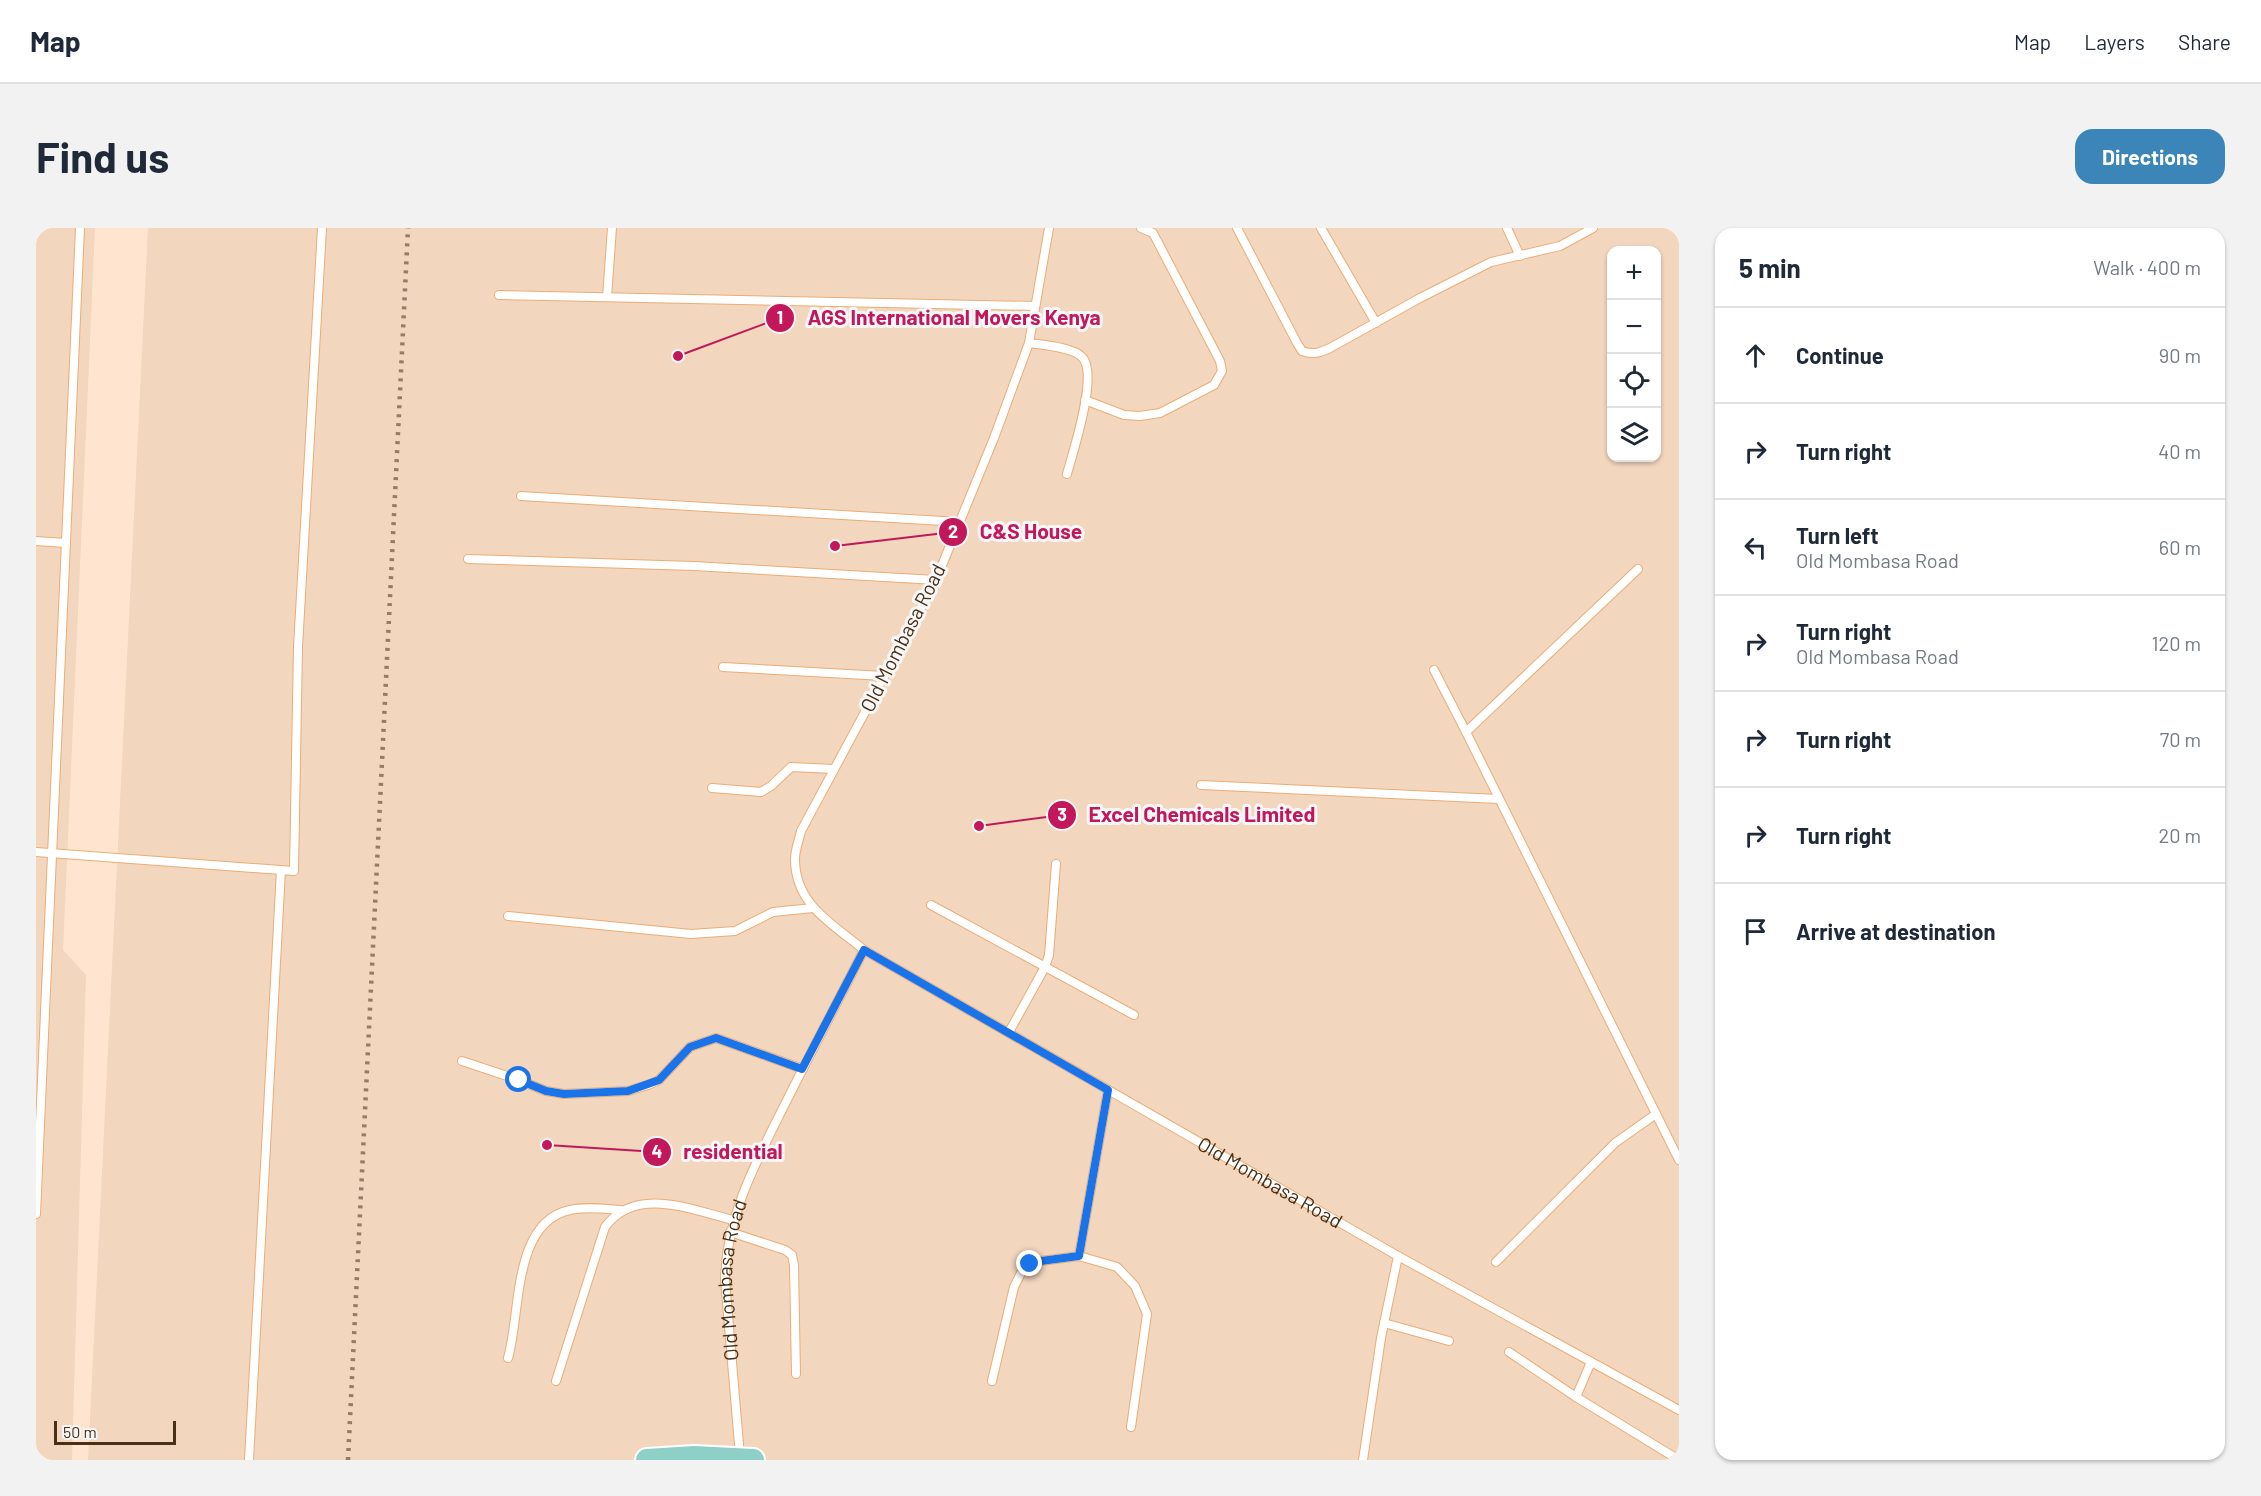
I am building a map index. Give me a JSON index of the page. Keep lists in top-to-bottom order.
{
  "streets": {
    "main road": ["Old Mombasa Road"]
  },
  "places": [
    "AGS International Movers Kenya",
    "C&S House",
    "Excel Chemicals Limited",
    "residential"
  ],
  "scale_bar": "50 m",
  "page": {
    "header": "Map",
    "nav": ["Map", "Layers", "Share"],
    "buttons": "Directions",
    "title": "Find us",
    "heading": ["5 min", "Walk · 400 m"],
    "map_buttons": ["+", "−"],
    "list": [
      ["Continue", "90 m"],
      ["Turn right", "40 m"],
      ["Turn left", "Old Mombasa Road", "60 m"],
      ["Turn right", "Old Mombasa Road", "120 m"],
      ["Turn right", "70 m"],
      ["Turn right", "20 m"],
      "Arrive at destination"
    ],
    "scale": "50 m"
  }
}
